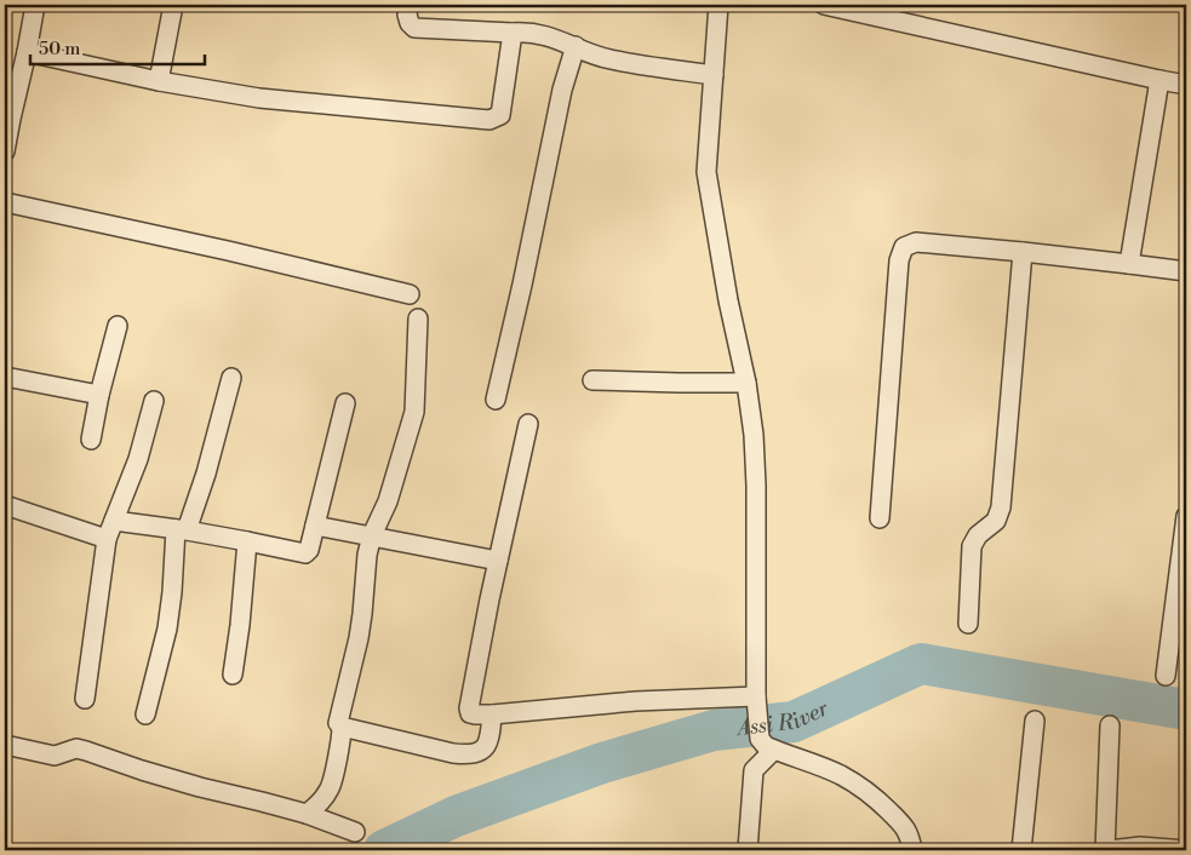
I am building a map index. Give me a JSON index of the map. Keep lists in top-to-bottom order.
{
  "water": ["Assi River"],
  "scale_bar": "50 m"
}
